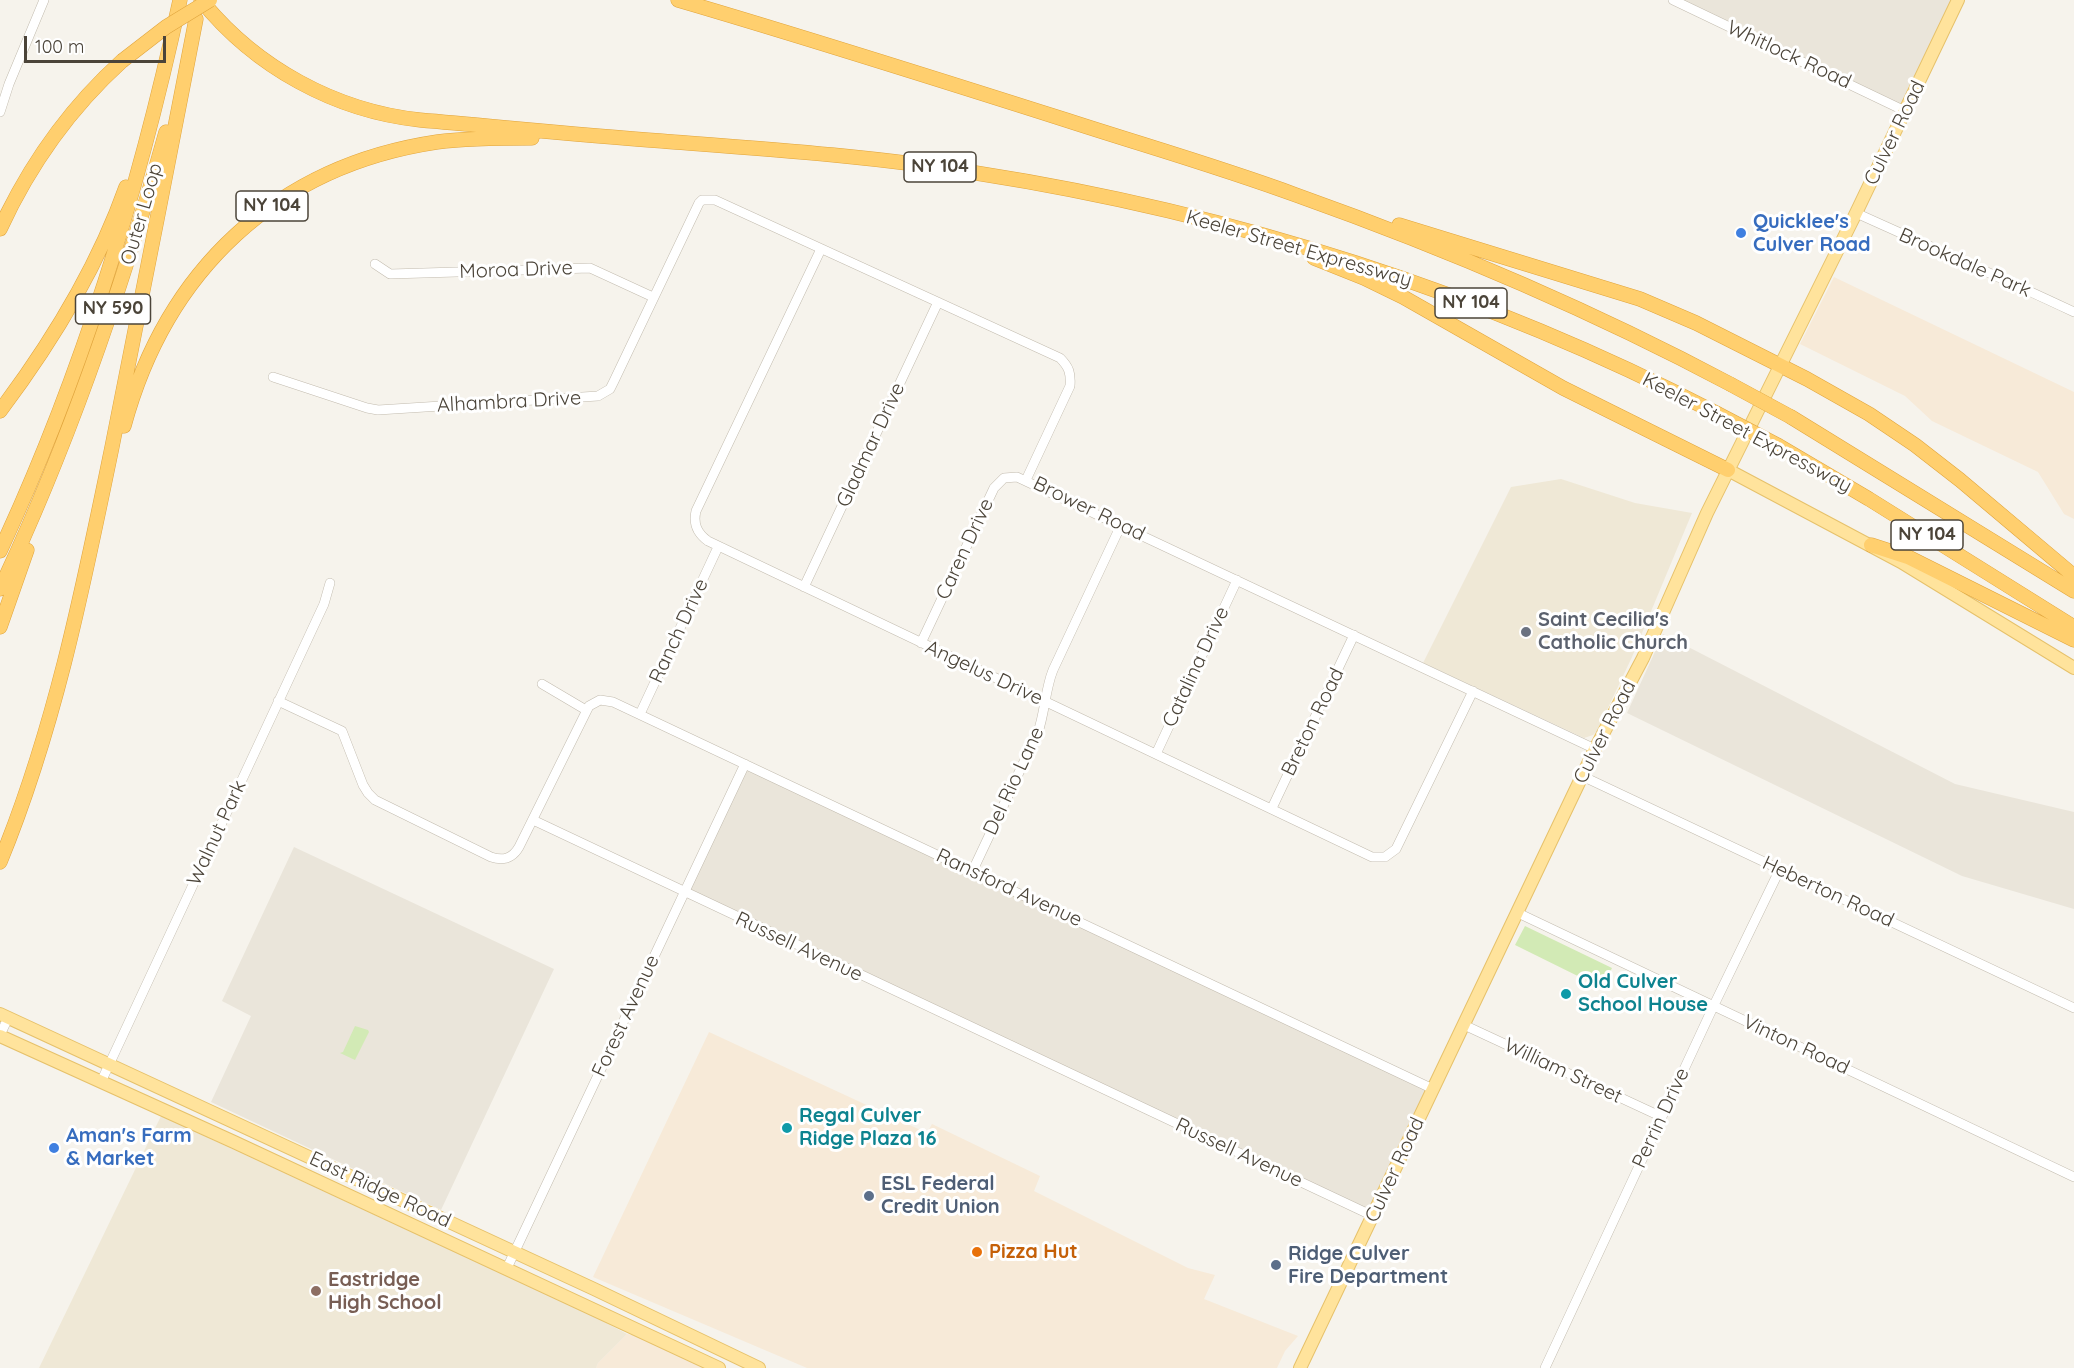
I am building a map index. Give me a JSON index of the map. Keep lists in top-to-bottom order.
{
  "streets": {
    "highway": [
      "NY 104",
      "Outer Loop",
      "Keeler Street Expressway",
      "NY 590"
    ],
    "main road": ["Culver Road", "East Ridge Road"],
    "street": [
      "Whitlock Road",
      "Brookdale Park",
      "Moroa Drive",
      "Alhambra Drive",
      "Gladmar Drive",
      "Brower Road",
      "Caren Drive",
      "Ranch Drive",
      "Catalina Drive",
      "Angelus Drive",
      "Breton Road",
      "Del Rio Lane",
      "Walnut Park",
      "Ransford Avenue",
      "Heberton Road",
      "Russell Avenue",
      "Forest Avenue",
      "Vinton Road",
      "William Street",
      "Perrin Drive"
    ]
  },
  "crossings": [
    ["Whitlock Road", "Culver Road"],
    ["Culver Road", "Brookdale Park"],
    ["Culver Road", "Brower Road"],
    ["Culver Road", "Ransford Avenue"],
    ["Culver Road", "Heberton Road"],
    ["Culver Road", "Russell Avenue"],
    ["Culver Road", "Vinton Road"],
    ["Culver Road", "William Street"],
    ["NY 104", "Keeler Street Expressway"],
    ["Moroa Drive", "Alhambra Drive"],
    ["Alhambra Drive", "Brower Road"],
    ["Gladmar Drive", "Brower Road"],
    ["Gladmar Drive", "Angelus Drive"],
    ["Brower Road", "Caren Drive"],
    ["Brower Road", "Catalina Drive"],
    ["Brower Road", "Angelus Drive"],
    ["Brower Road", "Breton Road"],
    ["Brower Road", "Del Rio Lane"],
    ["Caren Drive", "Angelus Drive"],
    ["Ranch Drive", "Angelus Drive"],
    ["Ranch Drive", "Ransford Avenue"],
    ["Catalina Drive", "Angelus Drive"],
    ["Angelus Drive", "Breton Road"],
    ["Angelus Drive", "Del Rio Lane"],
    ["Del Rio Lane", "Ransford Avenue"],
    ["Walnut Park", "East Ridge Road"],
    ["Ransford Avenue", "Forest Avenue"],
    ["Heberton Road", "Perrin Drive"],
    ["Russell Avenue", "Forest Avenue"],
    ["Forest Avenue", "East Ridge Road"],
    ["Vinton Road", "Perrin Drive"],
    ["William Street", "Perrin Drive"]
  ],
  "places": [
    "Quicklee's Culver Road",
    "Saint Cecilia's Catholic Church",
    "Old Culver School House",
    "Regal Culver Ridge Plaza 16",
    "Aman's Farm & Market",
    "ESL Federal Credit Union",
    "Pizza Hut",
    "Ridge Culver Fire Department",
    "Eastridge High School"
  ],
  "scale_bar": "100 m"
}
